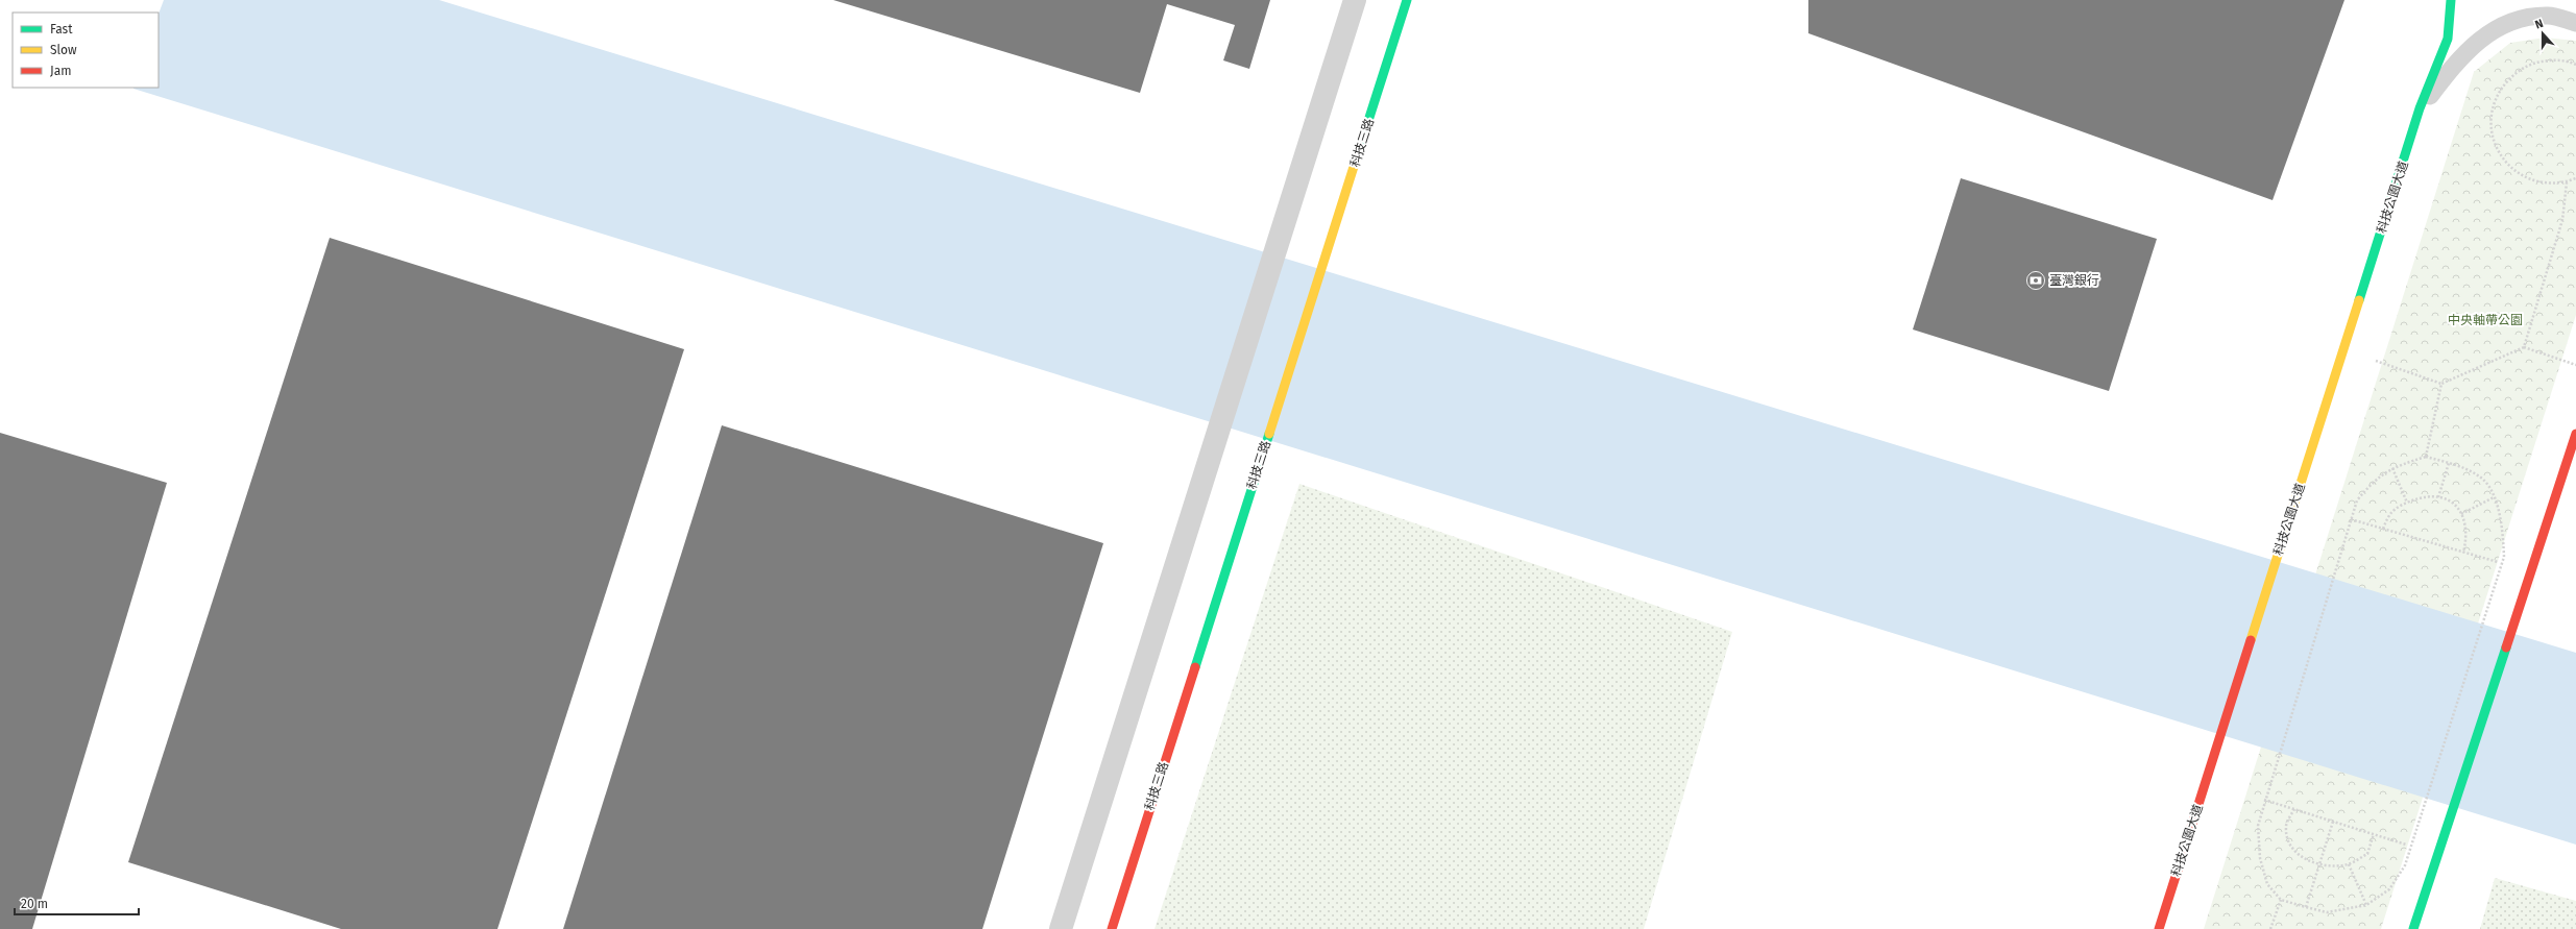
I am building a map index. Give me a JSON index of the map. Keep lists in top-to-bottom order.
{
  "streets": {
    "street": ["科技三路", "科技公園大道"]
  },
  "parks": ["中央軸帶公園"],
  "places": {
    "bank": ["臺灣銀行"]
  },
  "legend": ["Fast", "Slow", "Jam"],
  "scale_bar": "20 m",
  "north": "top"
}
